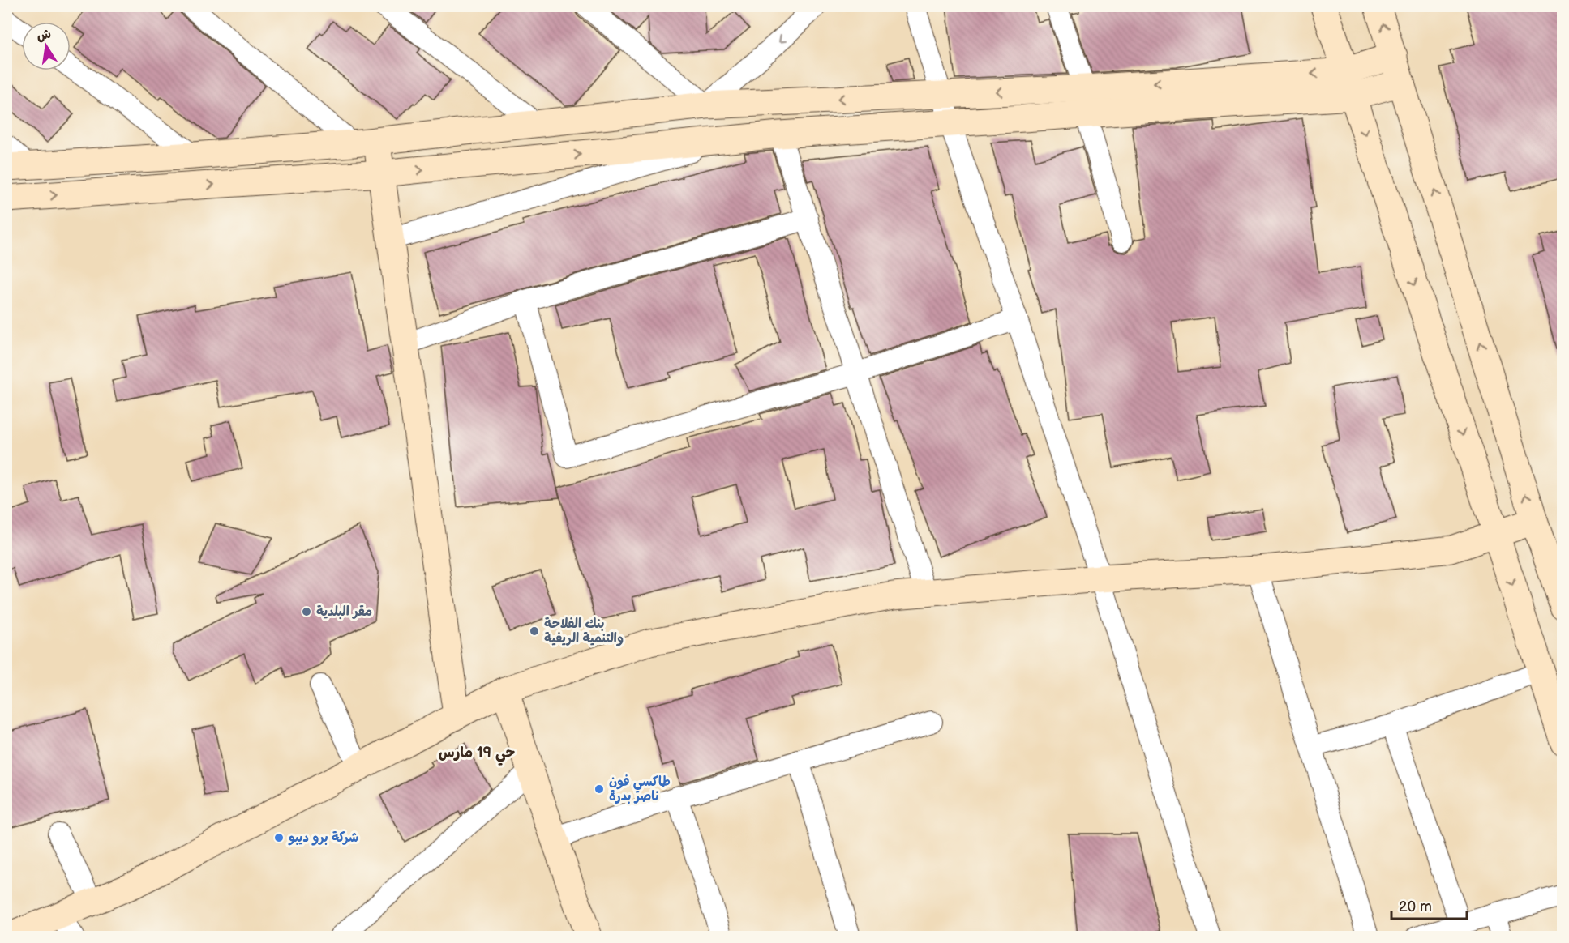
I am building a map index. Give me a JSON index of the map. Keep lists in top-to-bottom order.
{
  "districts": ["حي 19 مارس"],
  "places": [
    "مقر البلدية",
    "بنك الفلاحة والتنمية الريفية",
    "طاكسي فون ناصر بدرة",
    "شركة برو ديبو"
  ],
  "scale_bar": "20 m",
  "north": "top"
}
